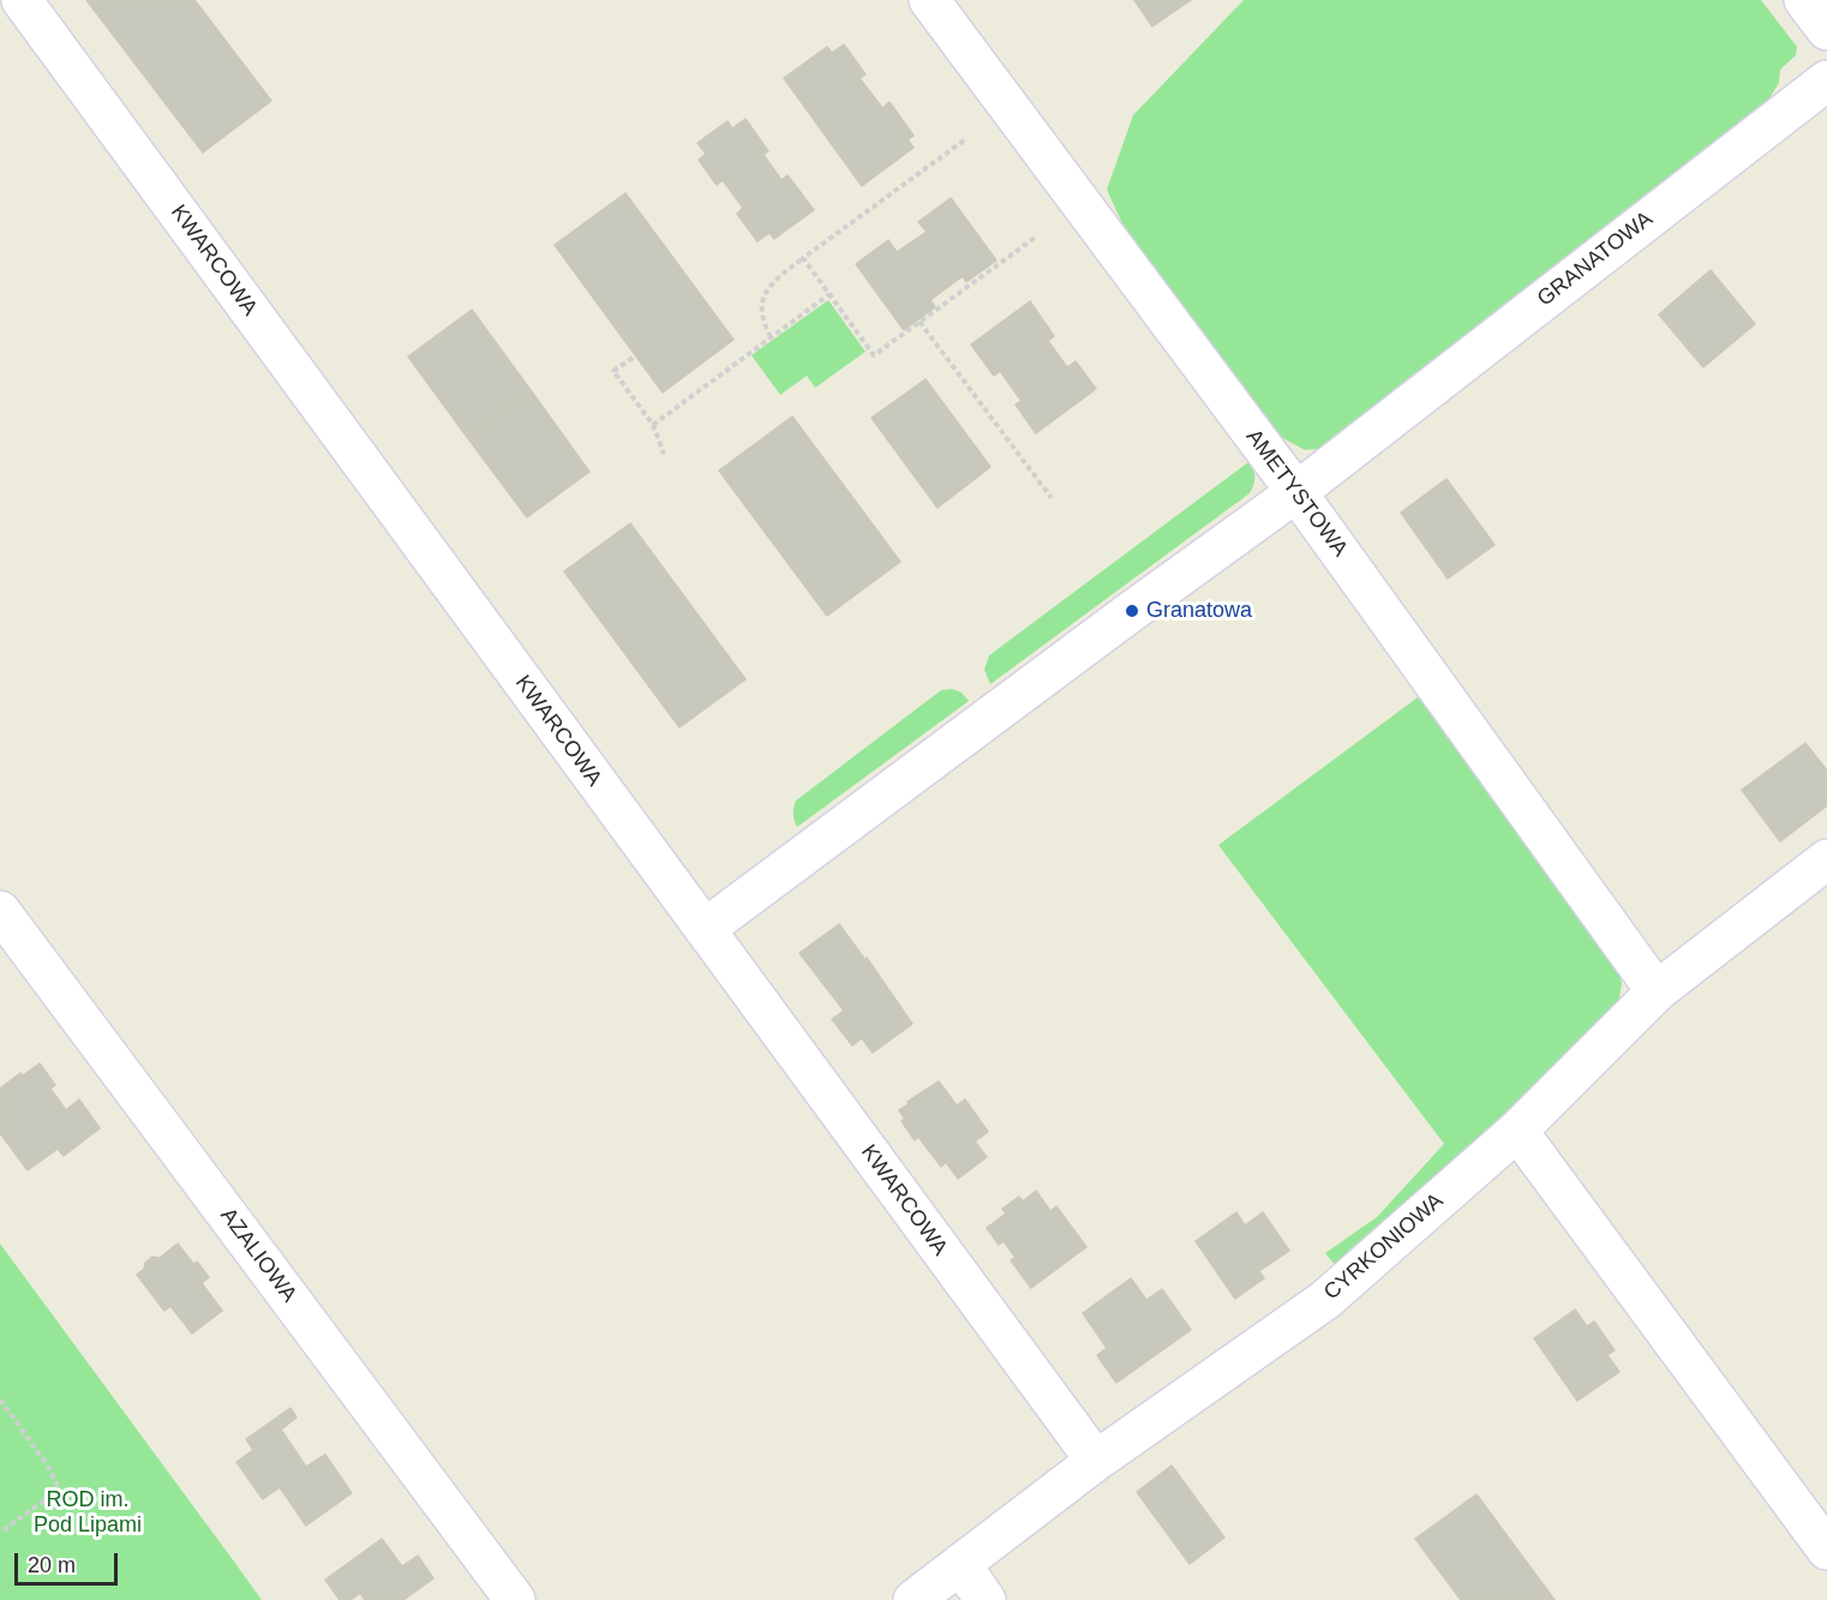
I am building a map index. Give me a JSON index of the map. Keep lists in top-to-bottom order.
{
  "streets": {
    "street": [
      "GRANATOWA",
      "KWARCOWA",
      "AMETYSTOWA",
      "CYRKONIOWA",
      "AZALIOWA"
    ]
  },
  "crossings": [
    ["GRANATOWA", "KWARCOWA"],
    ["GRANATOWA", "AMETYSTOWA"],
    ["KWARCOWA", "CYRKONIOWA"],
    ["AMETYSTOWA", "CYRKONIOWA"]
  ],
  "parks": ["ROD im. Pod Lipami"],
  "places": ["Granatowa"],
  "scale_bar": "20 m"
}
